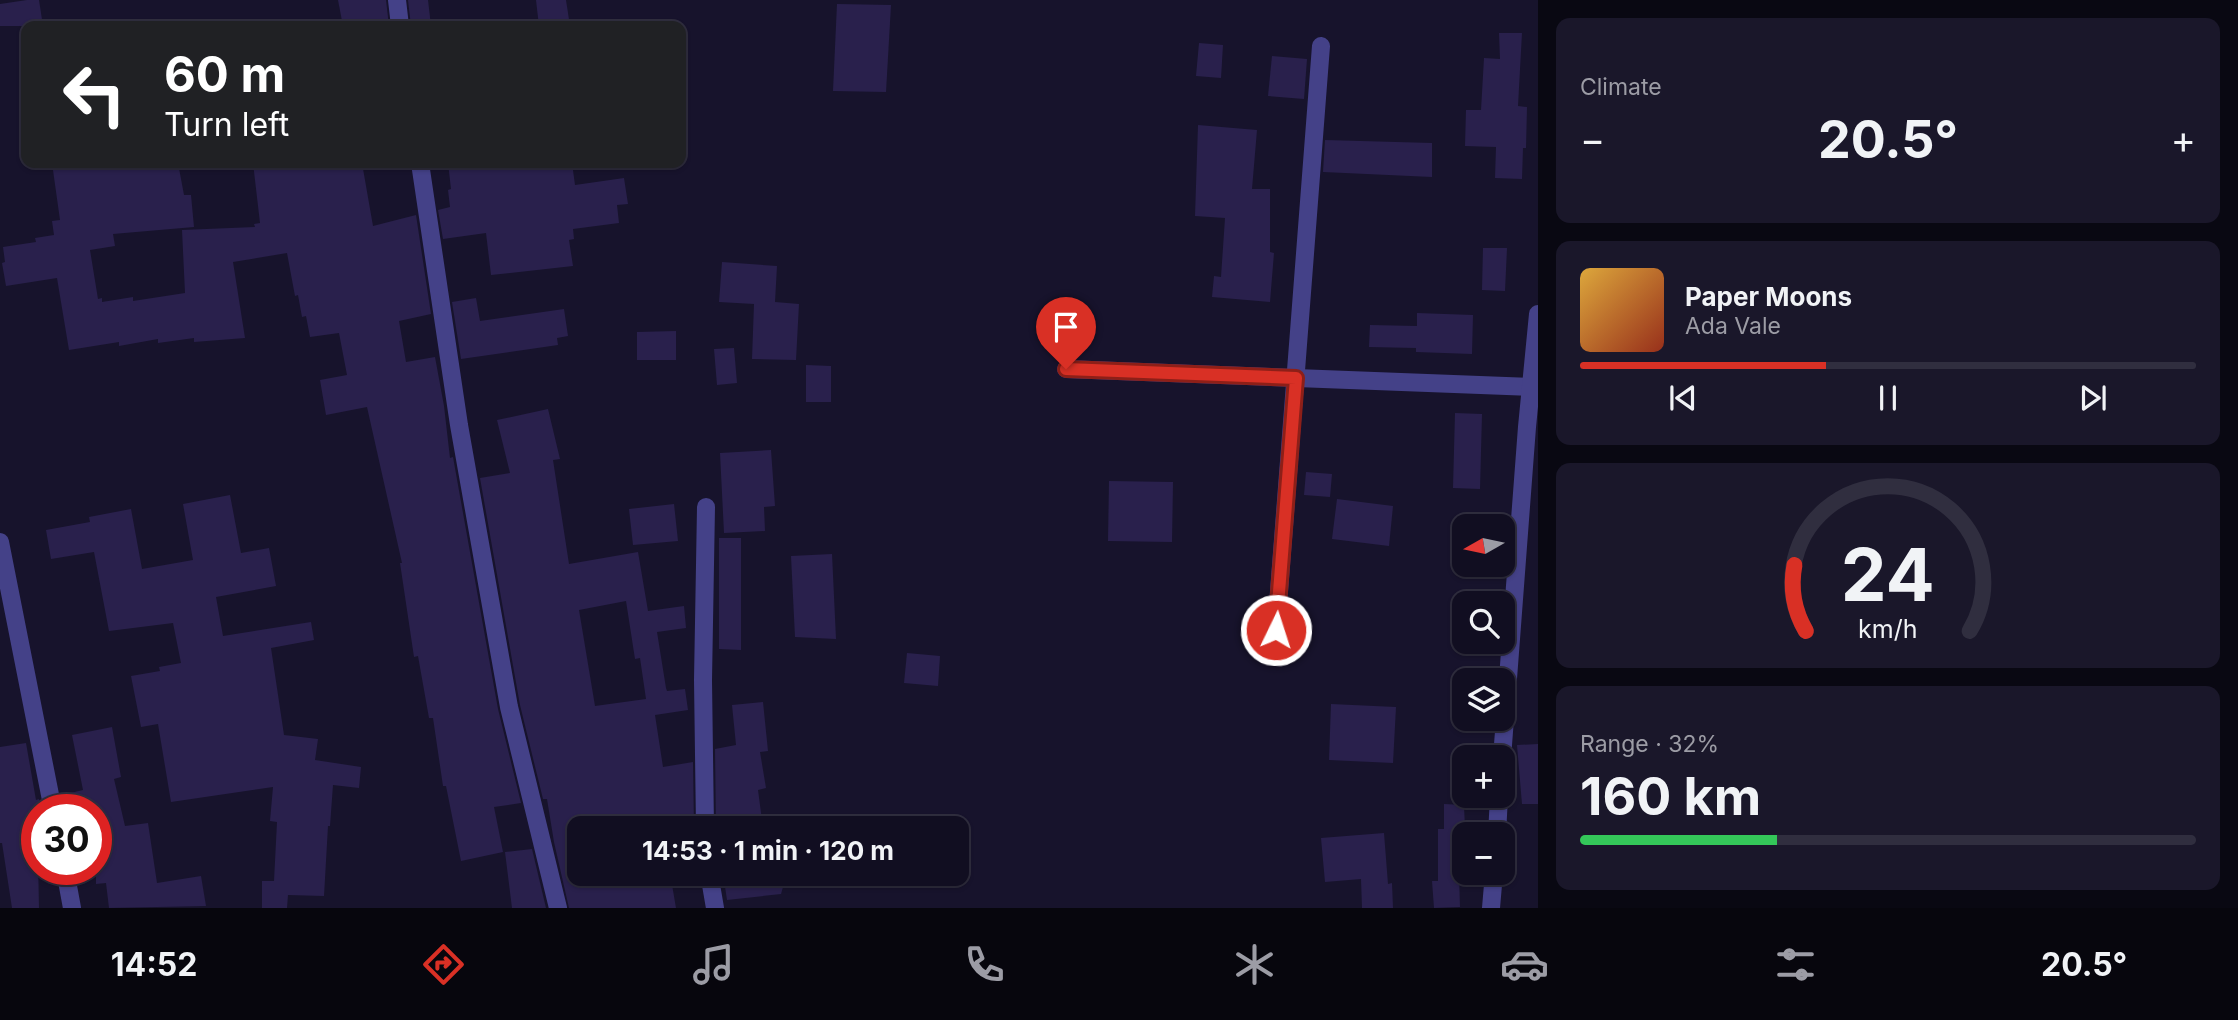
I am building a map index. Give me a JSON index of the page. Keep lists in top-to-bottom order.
{
  "north": "left",
  "page": {
    "tile": [
      "Climate",
      ["Range · 32%", "160 km"]
    ],
    "turn": ["60 m", "Turn left"],
    "heat": ["−", "20.5°", "+"],
    "song": ["Paper Moons", "Ada Vale"],
    "map_buttons": ["+", "−"],
    "limit": "30",
    "trip": "14:53 · 1 min · 120 m",
    "tabs": ["14:52", "20.5°"],
    "gauge": ["24", "km/h"]
  }
}
